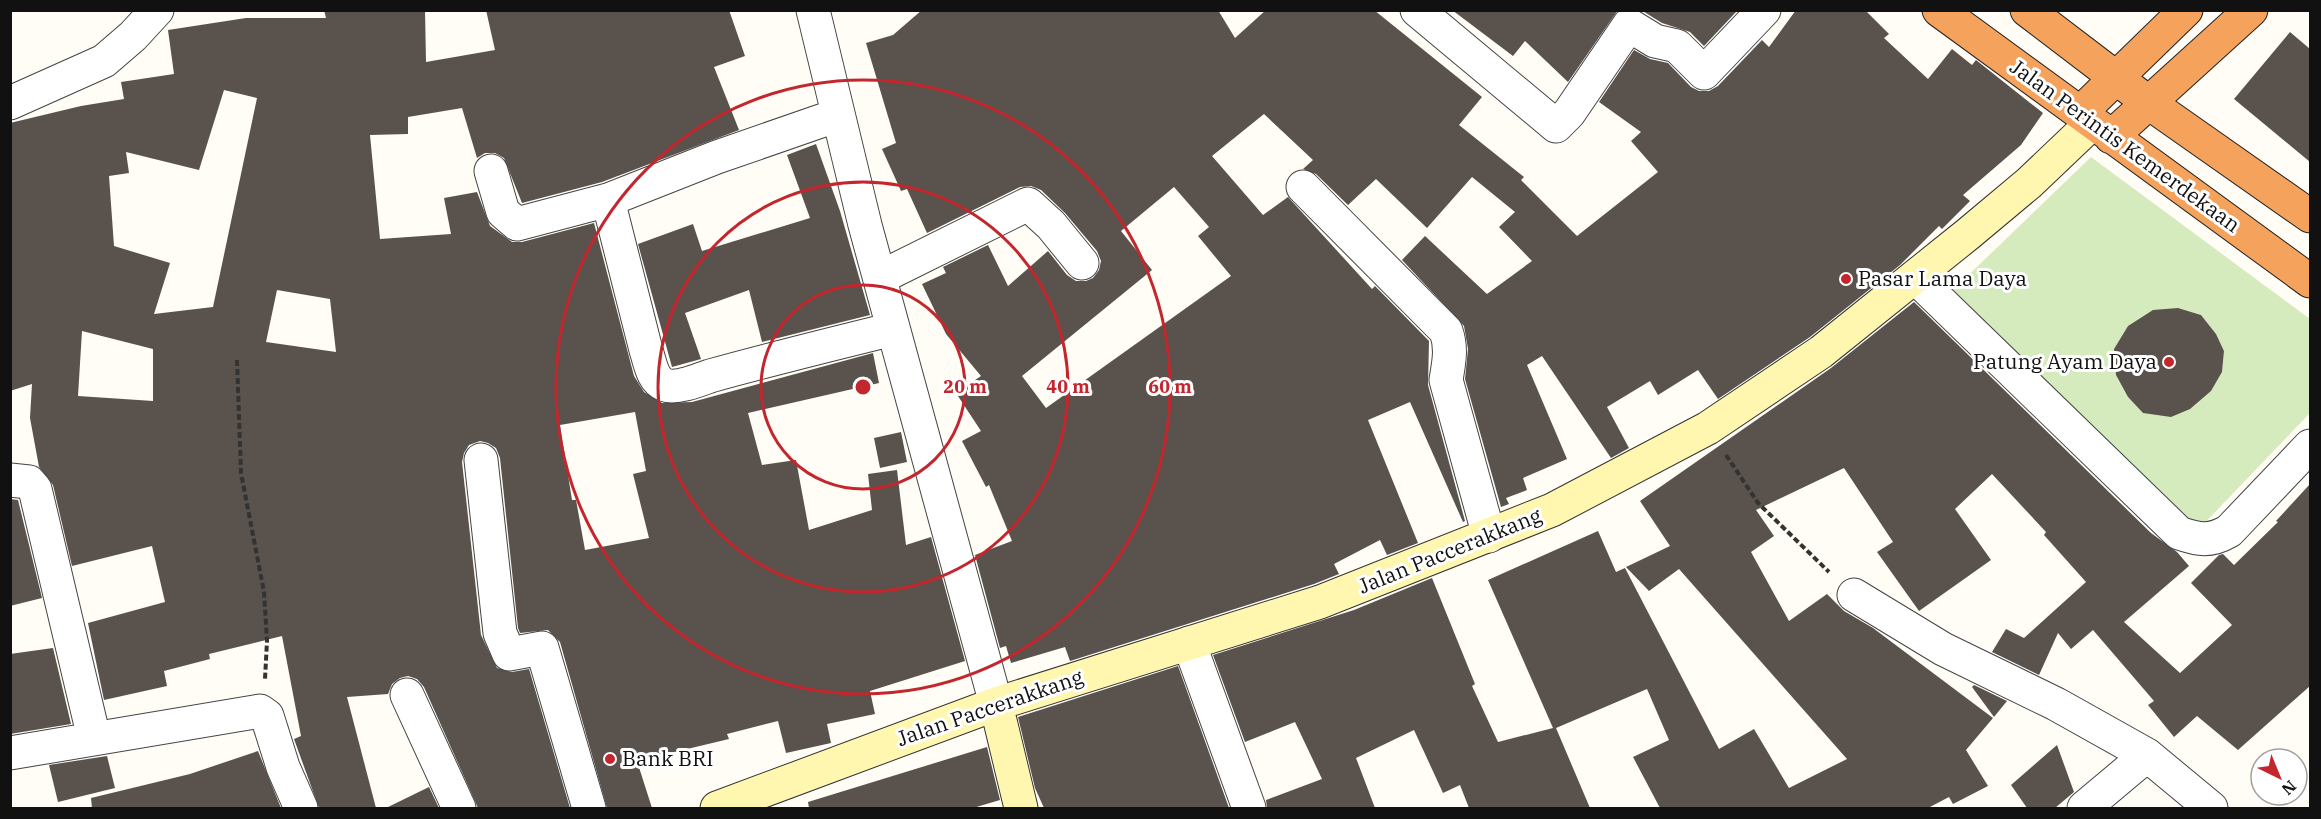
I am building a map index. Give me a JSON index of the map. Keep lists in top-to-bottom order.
{
  "streets": {
    "highway": ["Jalan Perintis Kemerdekaan"],
    "main road": ["Jalan Paccerakkang"]
  },
  "crossings": [
    ["Jalan Perintis Kemerdekaan", "Jalan Paccerakkang"]
  ],
  "places": ["Pasar Lama Daya", "Patung Ayam Daya", "Bank BRI"],
  "north": "bottom right",
  "rings": ["20 m", "40 m", "60 m"]
}
